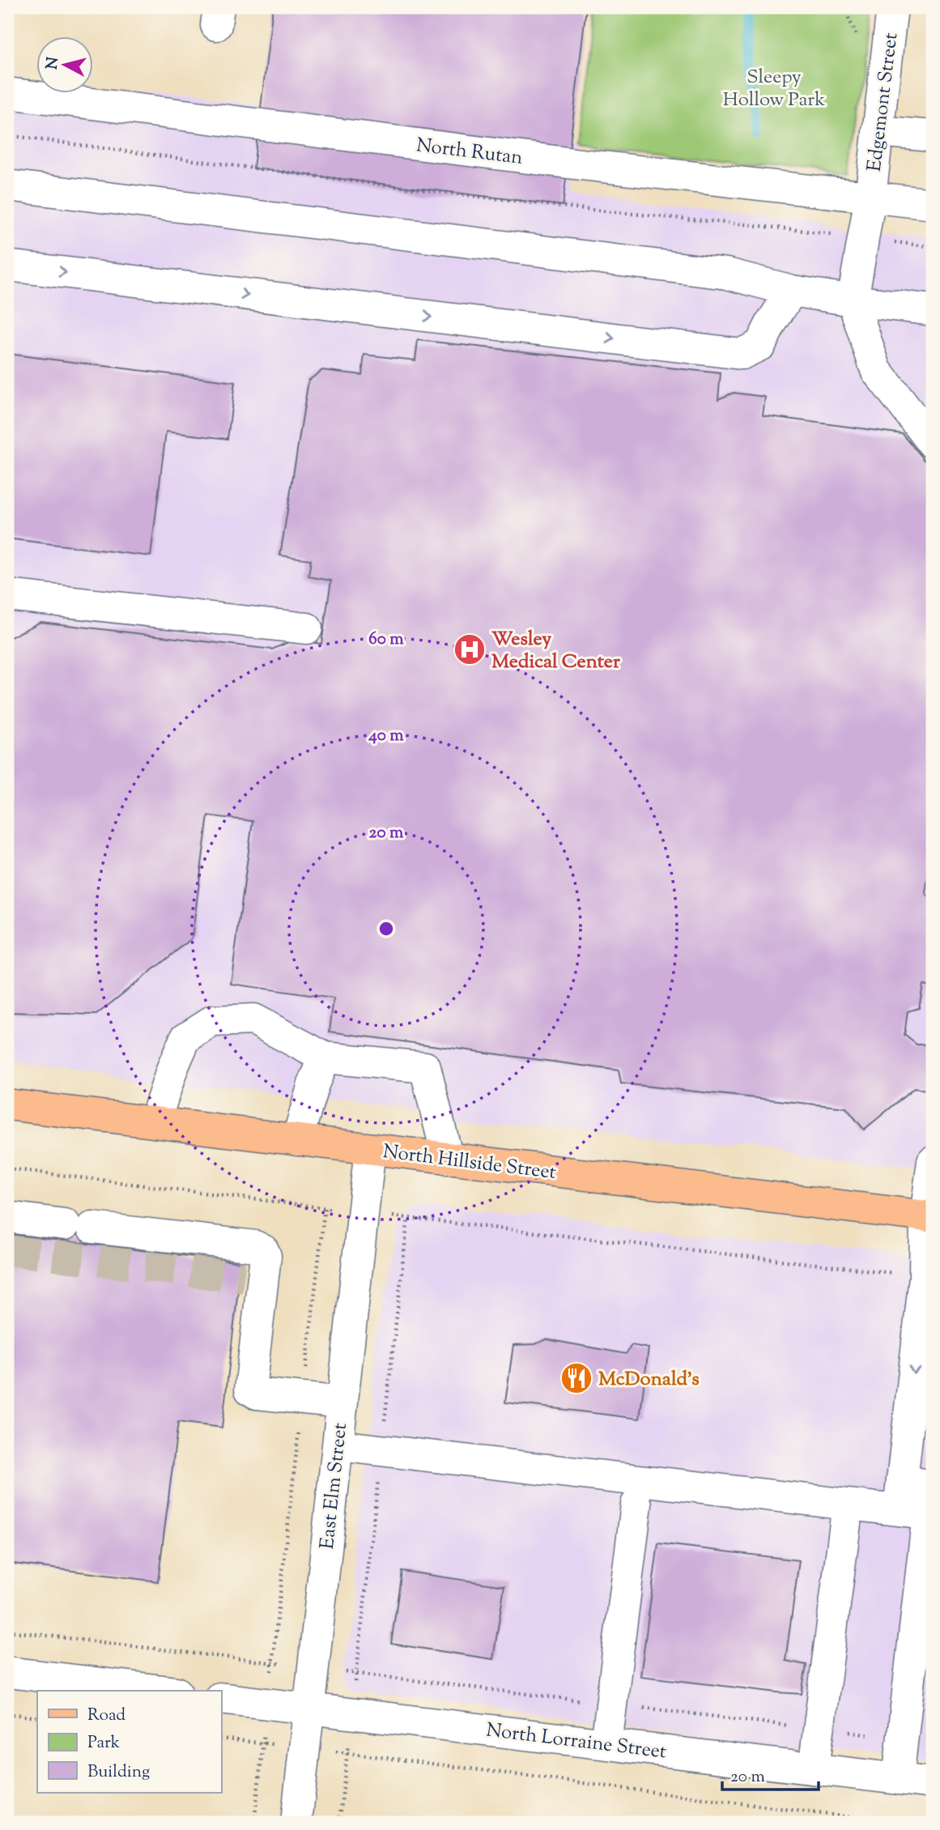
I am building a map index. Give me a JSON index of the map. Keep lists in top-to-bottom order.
{
  "streets": {
    "main road": ["North Hillside Street"],
    "street": [
      "Edgemont Street",
      "North Rutan",
      "East Elm Street",
      "North Lorraine Street"
    ]
  },
  "crossings": [
    ["Edgemont Street", "North Rutan"],
    ["North Hillside Street", "East Elm Street"],
    ["East Elm Street", "North Lorraine Street"]
  ],
  "parks": ["Sleepy Hollow Park"],
  "places": {
    "hospital": ["Wesley Medical Center"],
    "restaurant": ["McDonald's"]
  },
  "legend": ["Road", "Park", "Building"],
  "scale_bar": "20 m",
  "north": "left",
  "rings": ["60 m", "40 m", "20 m"]
}
